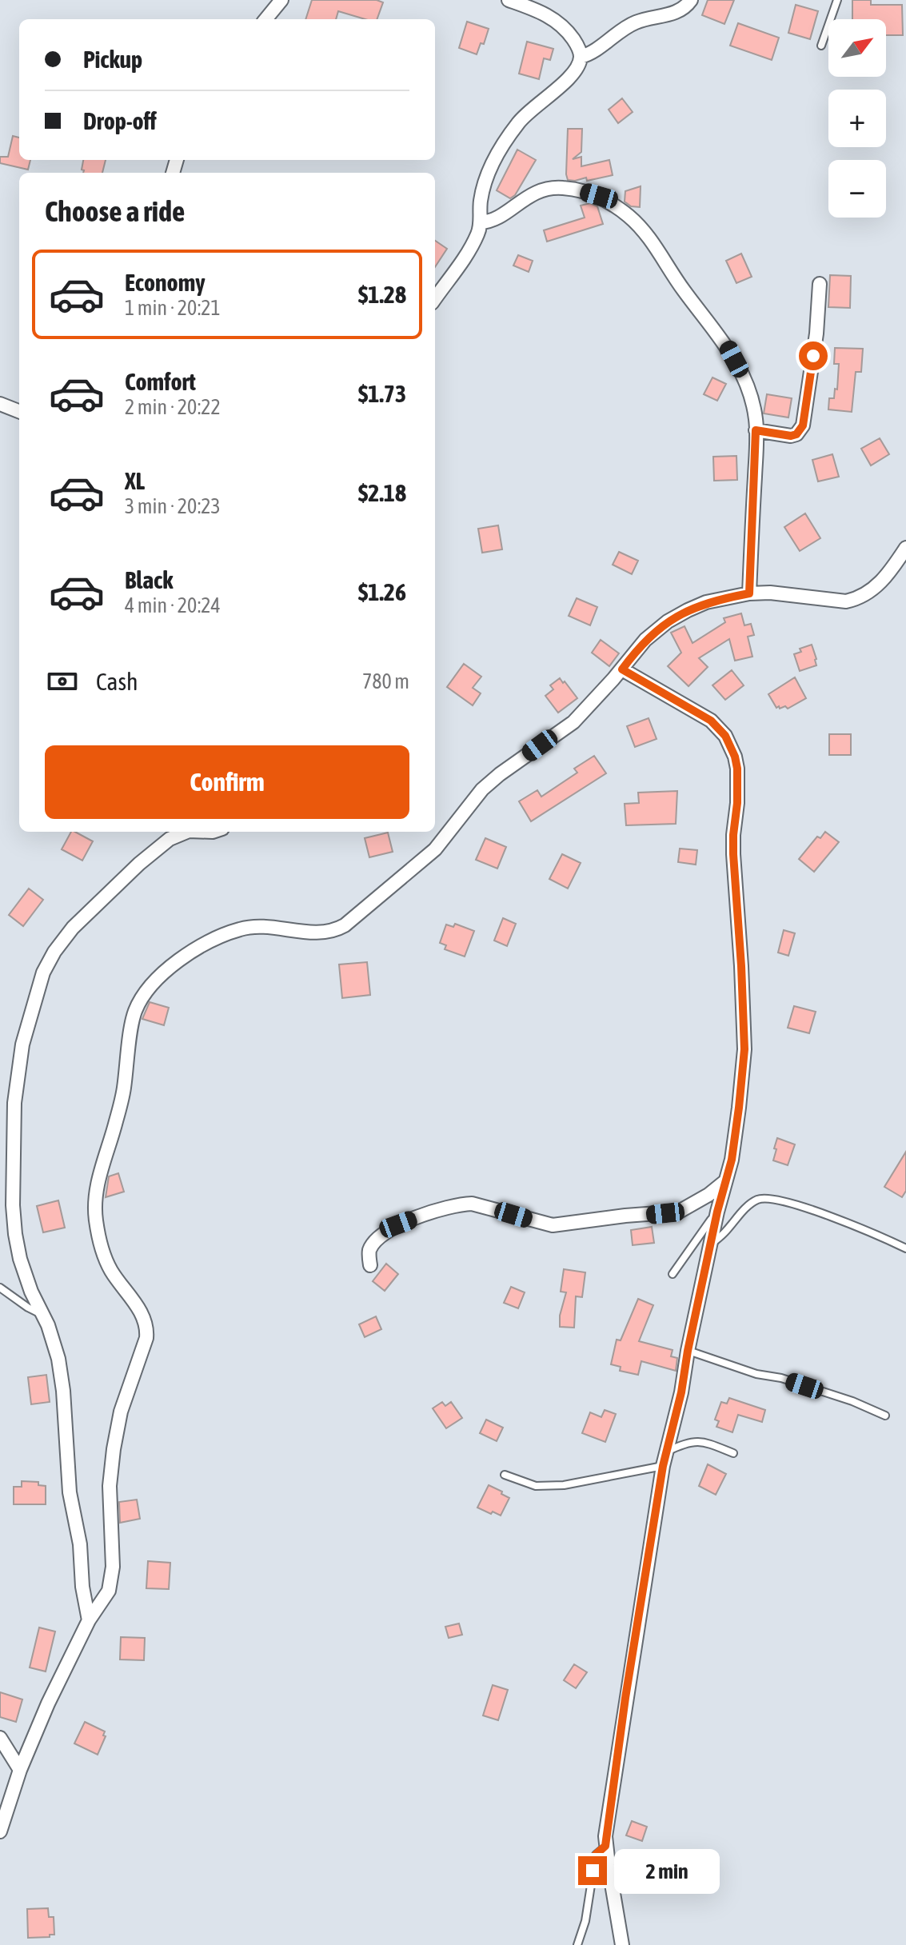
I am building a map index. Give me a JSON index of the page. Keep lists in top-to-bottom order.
{
  "north": "top right",
  "page": {
    "map_buttons": ["+", "−"],
    "banner": ["Pickup", "Drop-off"],
    "heading": "Choose a ride",
    "list": [
      {
        "name": "Economy",
        "note": "1 min · 20:21",
        "value": "$1.28"
      },
      {
        "name": "Comfort",
        "note": "2 min · 20:22",
        "value": "$1.73"
      },
      {
        "name": "XL",
        "note": "3 min · 20:23",
        "value": "$2.18"
      },
      {
        "name": "Black",
        "note": "4 min · 20:24",
        "value": "$1.26"
      }
    ],
    "pay": ["Cash", "780 m"],
    "buttons": "Confirm",
    "bubble": "2 min"
  }
}
